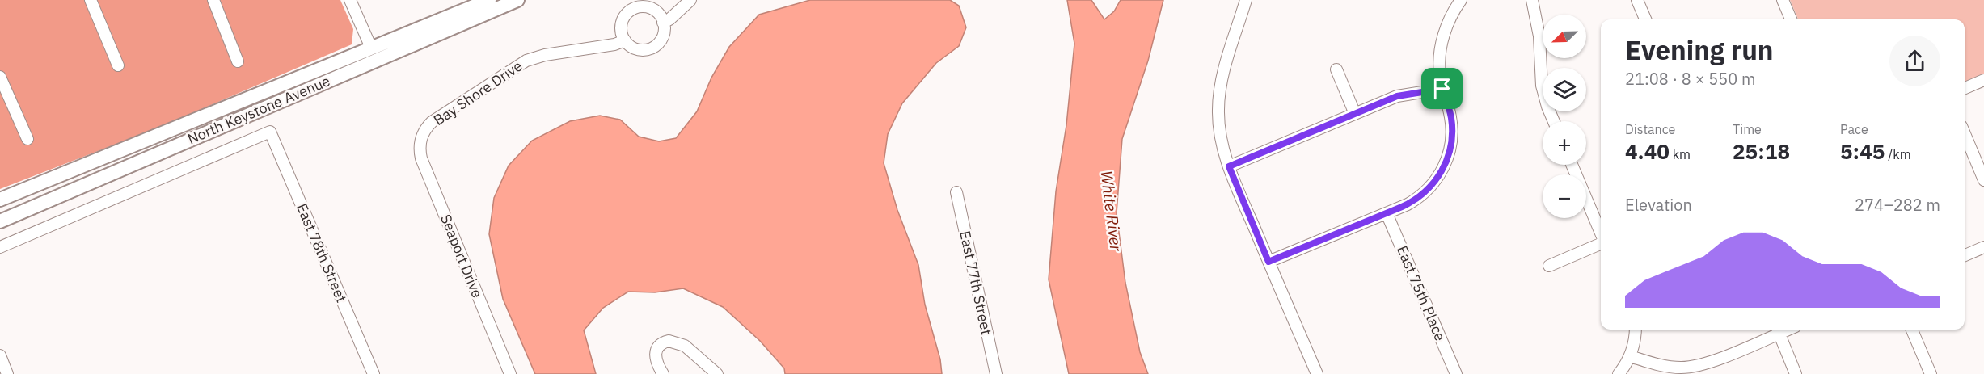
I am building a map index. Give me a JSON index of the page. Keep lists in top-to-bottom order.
{
  "streets": {
    "main road": ["North Keystone Avenue"],
    "street": [
      "Bay Shore Drive",
      "East 78th Street",
      "Seaport Drive",
      "East 77th Street",
      "East 75th Place"
    ]
  },
  "crossings": [
    ["Bay Shore Drive", "Seaport Drive"],
    ["North Keystone Avenue", "East 78th Street"]
  ],
  "water": ["White River"],
  "north": "bottom left",
  "page": {
    "map_buttons": ["+", "−"],
    "heading": ["Evening run", "21:08 · 8 × 550 m"],
    "stats": [
      ["Distance", "4.40 km"],
      ["Time", "25:18"],
      ["Pace", "5:45 /km"]
    ],
    "chart": ["Elevation", "274–282 m"]
  }
}
